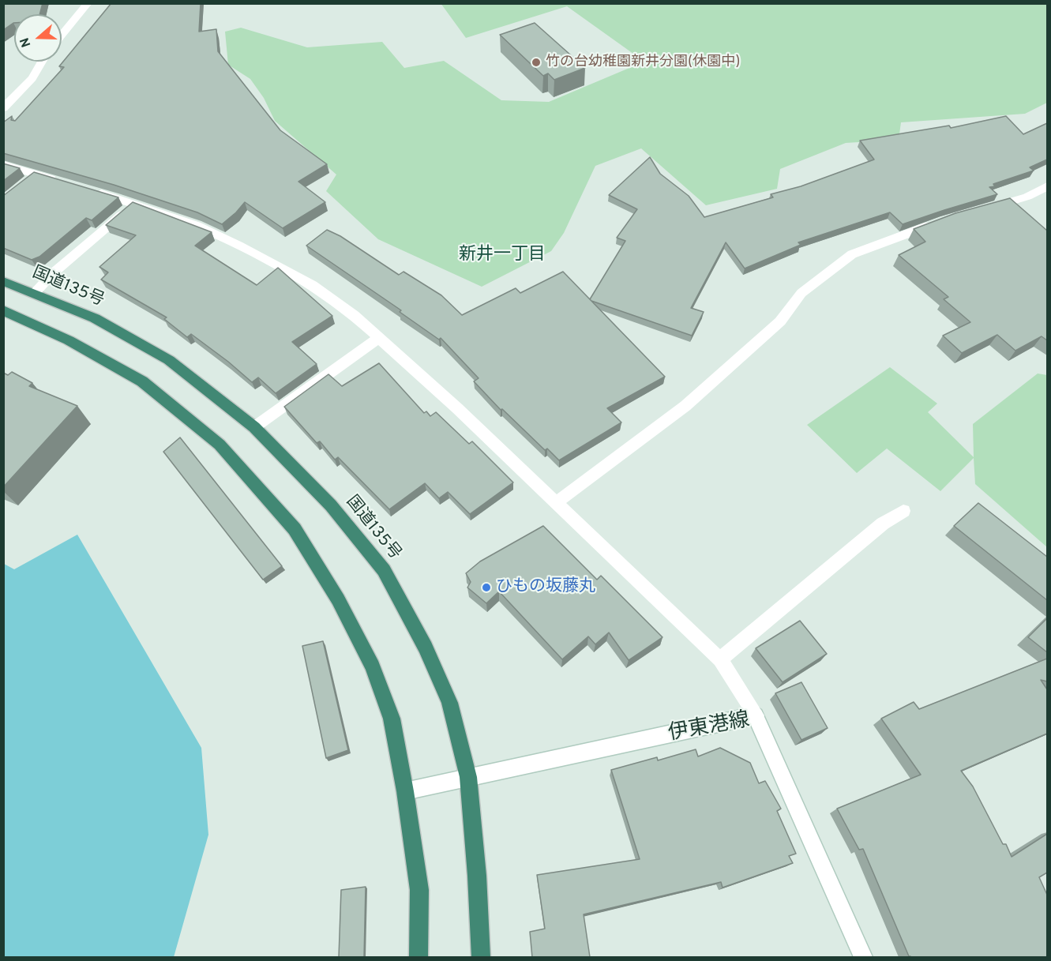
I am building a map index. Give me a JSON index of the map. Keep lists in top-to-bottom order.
{
  "streets": {
    "highway": ["国道135号"],
    "street": ["伊東港線"]
  },
  "crossings": [
    ["国道135号", "伊東港線"]
  ],
  "districts": ["新井一丁目"],
  "places": ["竹の台幼稚園新井分園(休園中)", "ひもの坂藤丸"],
  "north": "left"
}
